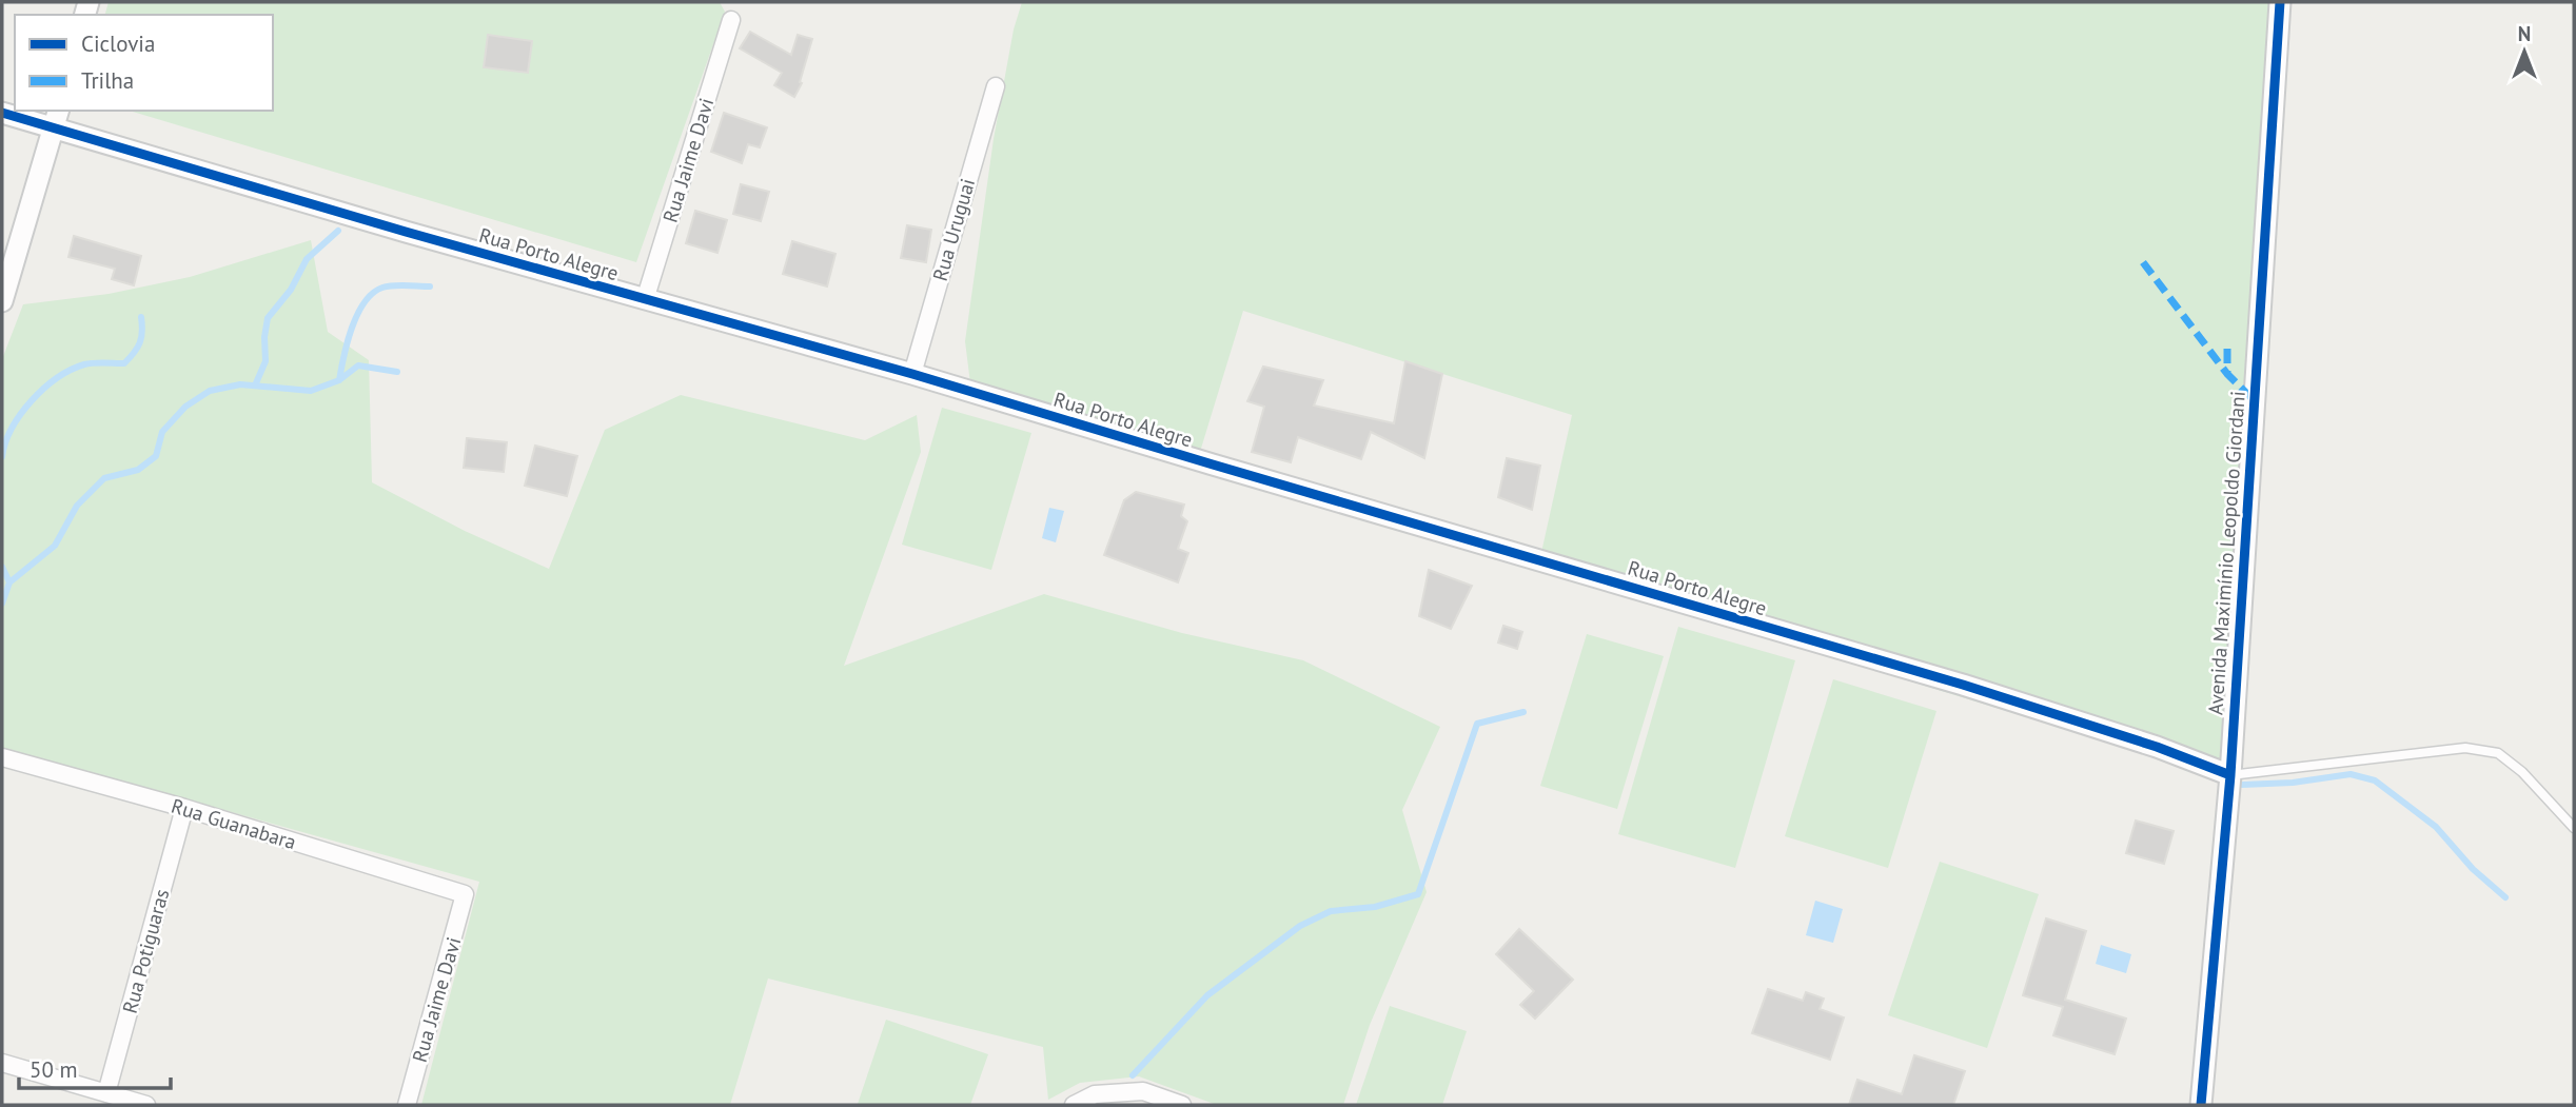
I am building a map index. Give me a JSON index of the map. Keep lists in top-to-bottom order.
{
  "streets": {
    "street": [
      "Rua Jaime Davi",
      "Rua Uruguai",
      "Rua Porto Alegre",
      "Avenida Maximínio Leopoldo Giordani",
      "Rua Guanabara",
      "Rua Potiguaras"
    ]
  },
  "crossings": [
    ["Rua Jaime Davi", "Rua Porto Alegre"],
    ["Rua Jaime Davi", "Rua Guanabara"],
    ["Rua Uruguai", "Rua Porto Alegre"],
    ["Rua Porto Alegre", "Avenida Maximínio Leopoldo Giordani"],
    ["Rua Guanabara", "Rua Potiguaras"]
  ],
  "legend": ["Ciclovia", "Trilha"],
  "scale_bar": "50 m",
  "north": "top"
}
